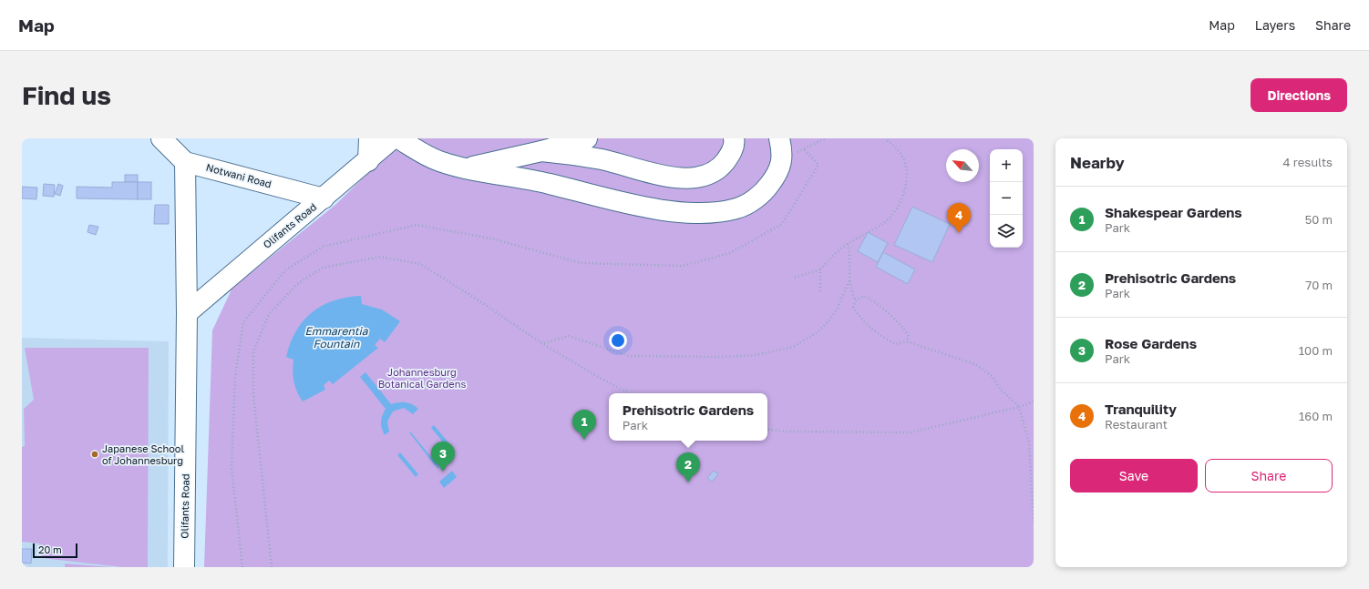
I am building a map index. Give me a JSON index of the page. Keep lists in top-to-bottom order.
{
  "streets": {
    "street": ["Notwani Road", "Olifants Road"]
  },
  "crossings": [
    ["Notwani Road", "Olifants Road"]
  ],
  "water": ["Emmarentia Fountain"],
  "parks": ["Johannesburg Botanical Gardens"],
  "places": ["Japanese School of Johannesburg"],
  "scale_bar": "20 m",
  "north": "top left",
  "page": {
    "header": "Map",
    "nav": ["Map", "Layers", "Share"],
    "buttons": [
      "Directions",
      ["Save", "Share"]
    ],
    "title": "Find us",
    "heading": ["Nearby", "4 results"],
    "map_buttons": ["+", "−"],
    "list": [
      {
        "mark": "1",
        "name": "Shakespear Gardens",
        "note": "Park",
        "value": "50 m"
      },
      {
        "mark": "2",
        "name": "Prehisotric Gardens",
        "note": "Park",
        "value": "70 m"
      },
      {
        "mark": "3",
        "name": "Rose Gardens",
        "note": "Park",
        "value": "100 m"
      },
      {
        "mark": "4",
        "name": "Tranquility",
        "note": "Restaurant",
        "value": "160 m"
      }
    ],
    "pins": [
      "4",
      "1",
      "3",
      "2"
    ],
    "popup": ["Prehisotric Gardens", "Park"],
    "scale": "20 m"
  }
}
